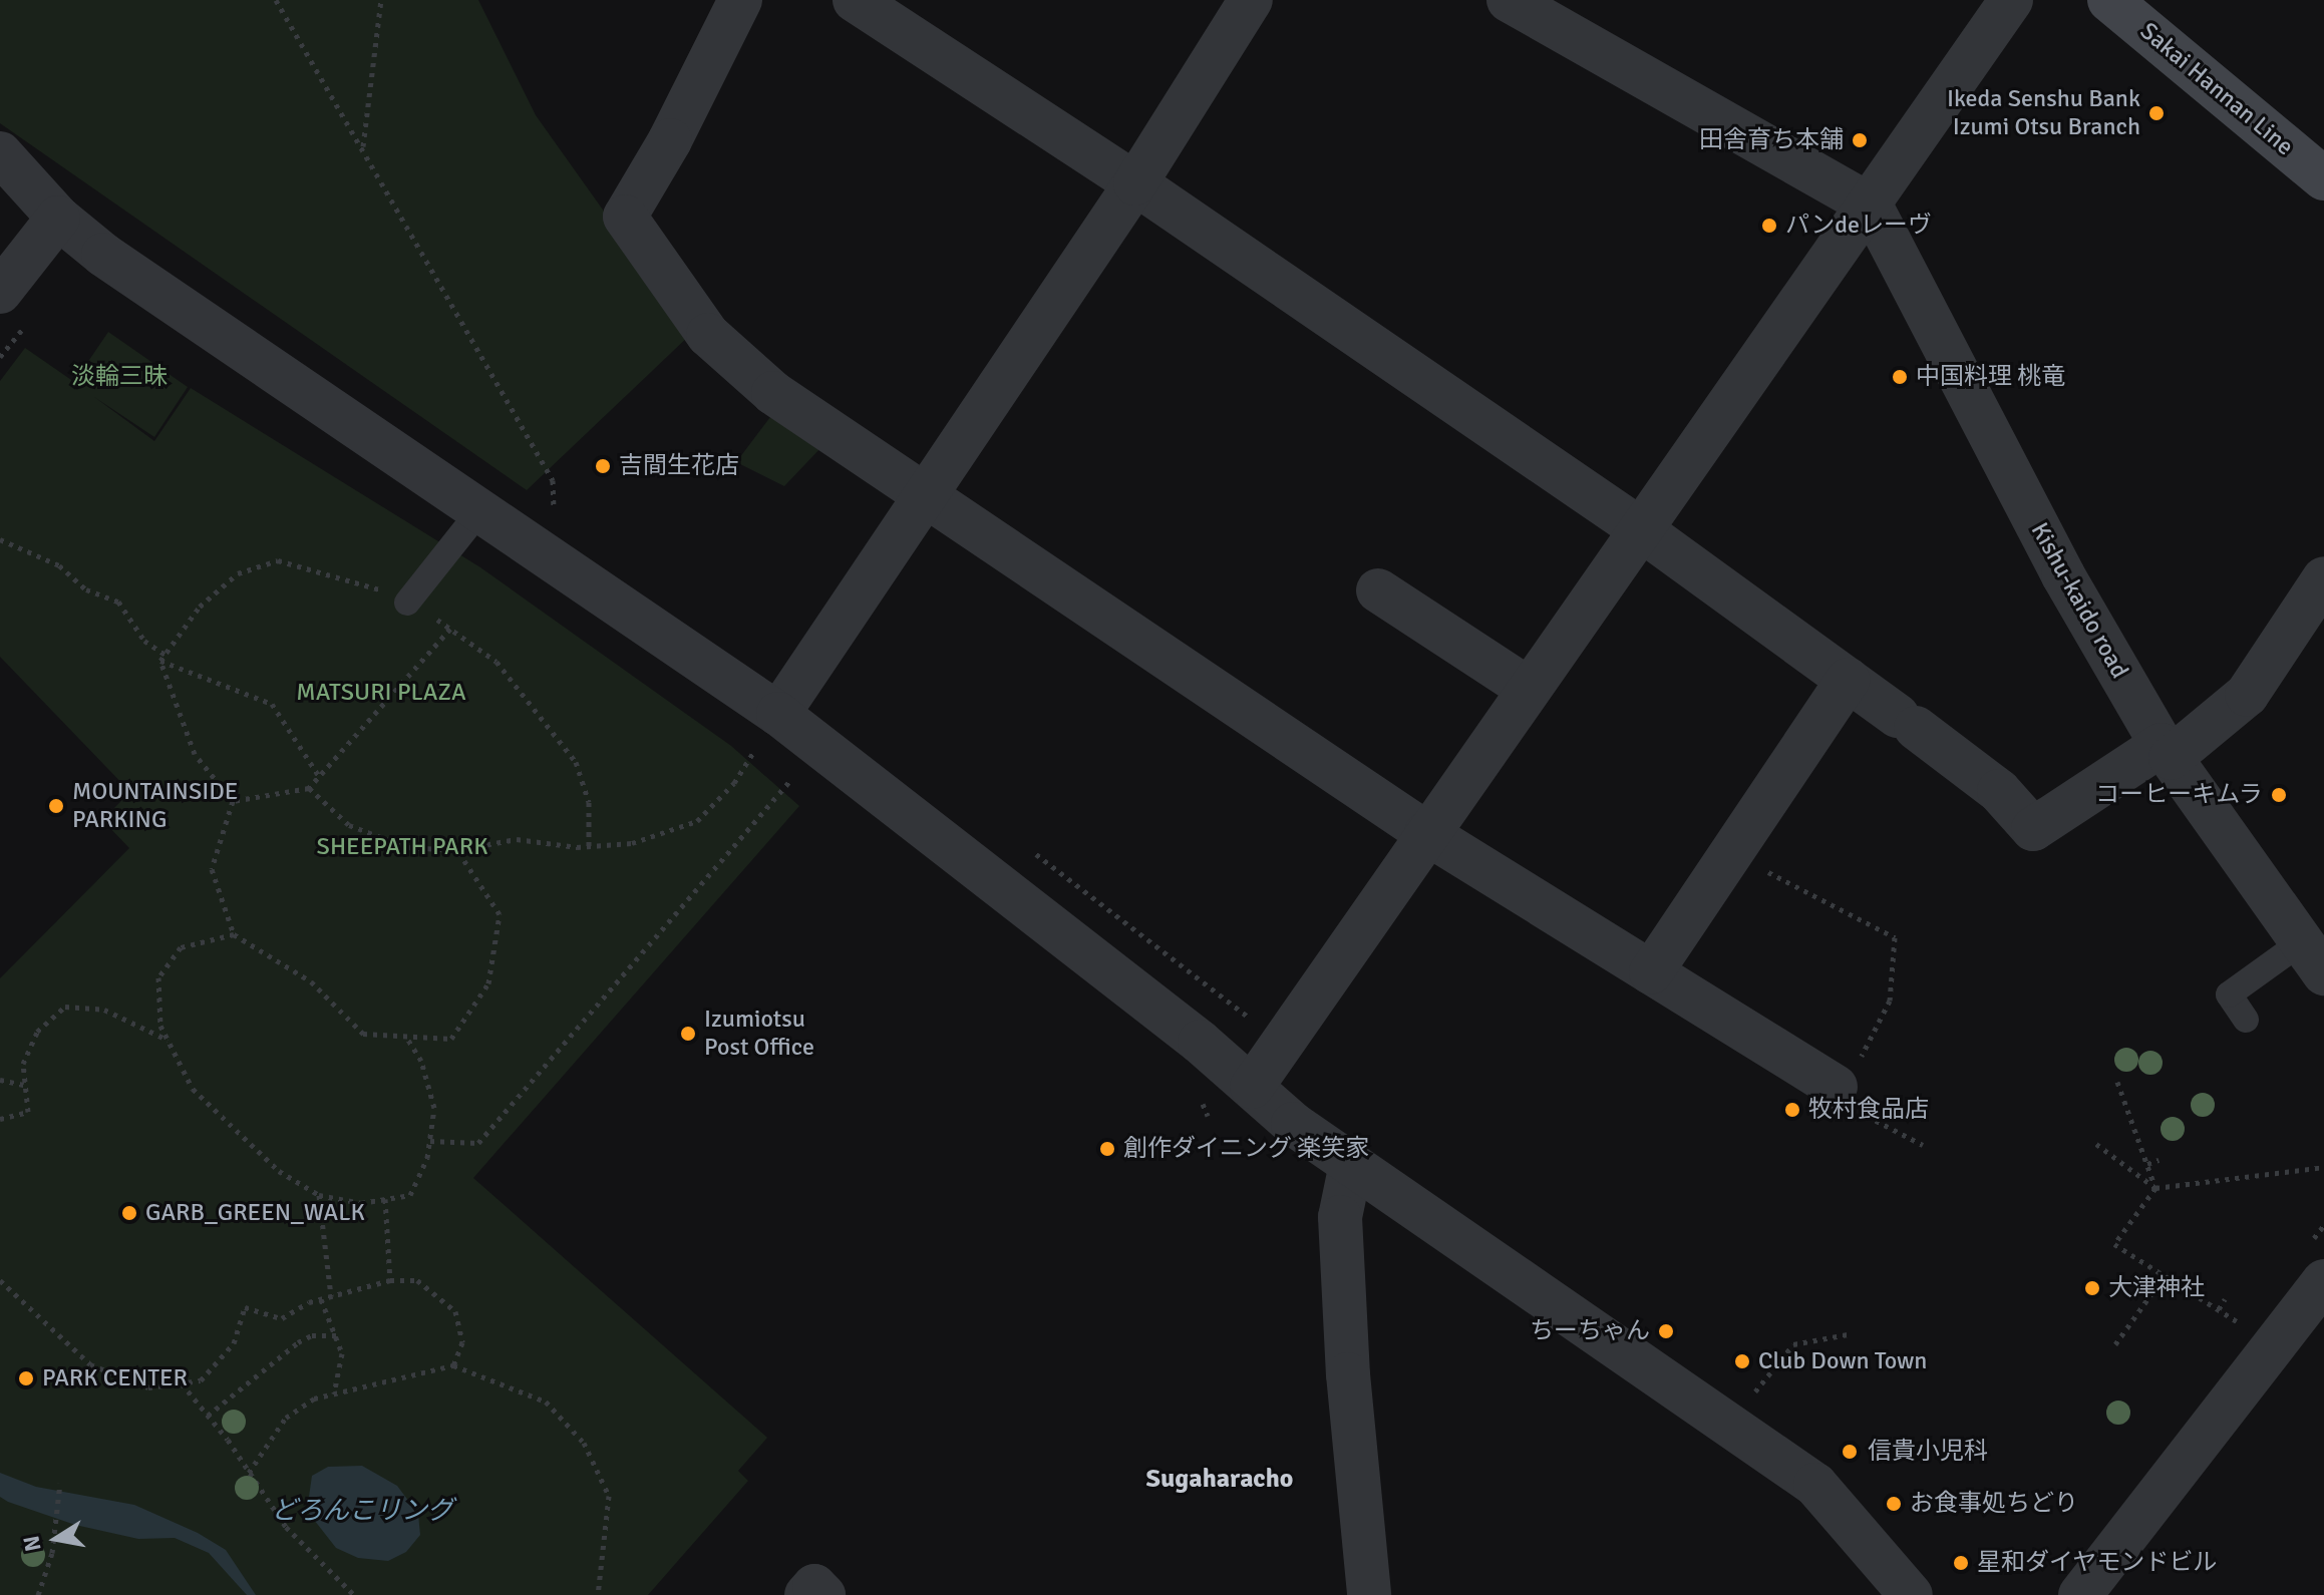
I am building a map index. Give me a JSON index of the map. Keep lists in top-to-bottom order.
{
  "streets": {
    "main road": ["Sakai Hannan Line"],
    "street": ["Kishu-kaido road"]
  },
  "districts": ["Sugaharacho"],
  "water": ["どろんこリング"],
  "parks": ["淡輪三昧", "MATSURI PLAZA", "SHEEPATH PARK"],
  "places": [
    "Ikeda Senshu Bank Izumi Otsu Branch",
    "田舎育ち本舗",
    "パンdeレーヴ",
    "中国料理 桃竜",
    "吉間生花店",
    "コーヒーキムラ",
    "MOUNTAINSIDE PARKING",
    "Izumiotsu Post Office",
    "牧村食品店",
    "創作ダイニング 楽笑家",
    "GARB_GREEN_WALK",
    "大津神社",
    "ちーちゃん",
    "Club Down Town",
    "PARK CENTER",
    "信貴小児科",
    "お食事処ちどり",
    "星和ダイヤモンドビル"
  ],
  "north": "left"
}
